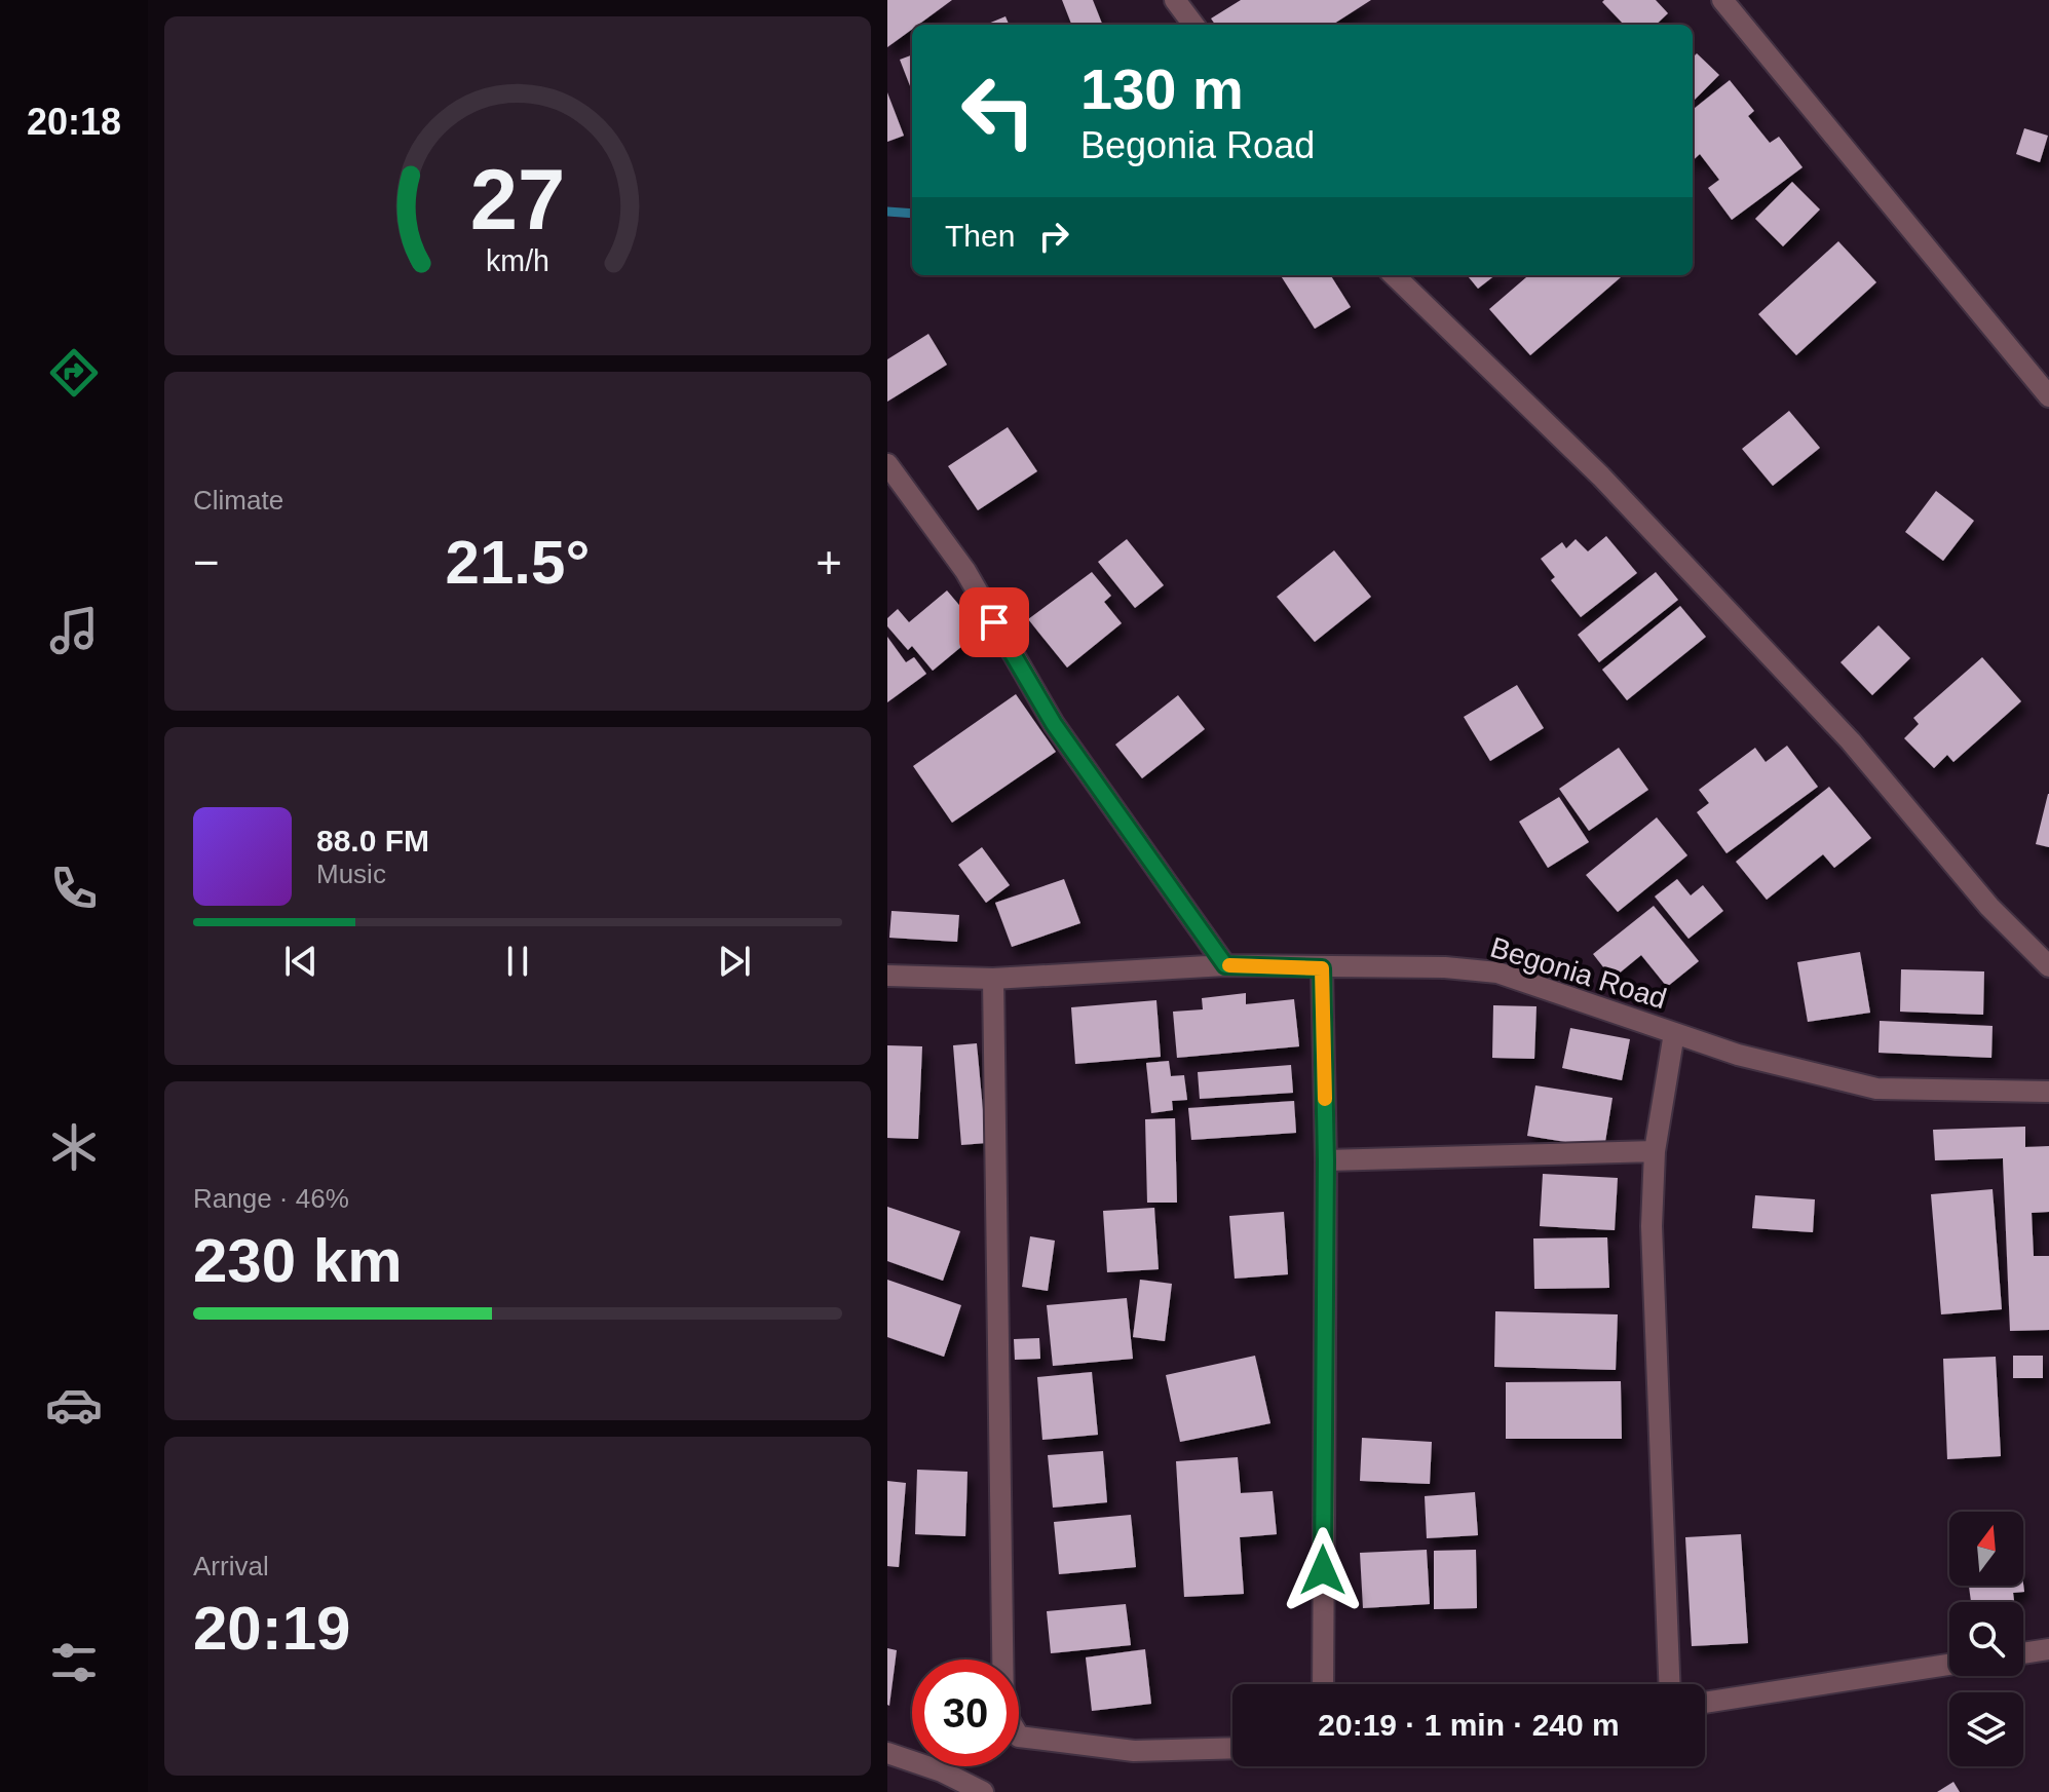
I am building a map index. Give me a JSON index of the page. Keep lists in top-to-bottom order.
{
  "streets": {
    "street": ["Begonia Road"]
  },
  "north": "top",
  "page": {
    "tabs": "20:18",
    "turn": ["130 m", "Begonia Road"],
    "then": "Then",
    "tile": [
      "Climate",
      ["Range · 46%", "230 km"],
      ["Arrival", "20:19"]
    ],
    "heat": ["−", "21.5°", "+"],
    "song": ["88.0 FM", "Music"],
    "limit": "30",
    "trip": "20:19 · 1 min · 240 m",
    "gauge": ["27", "km/h"]
  }
}
